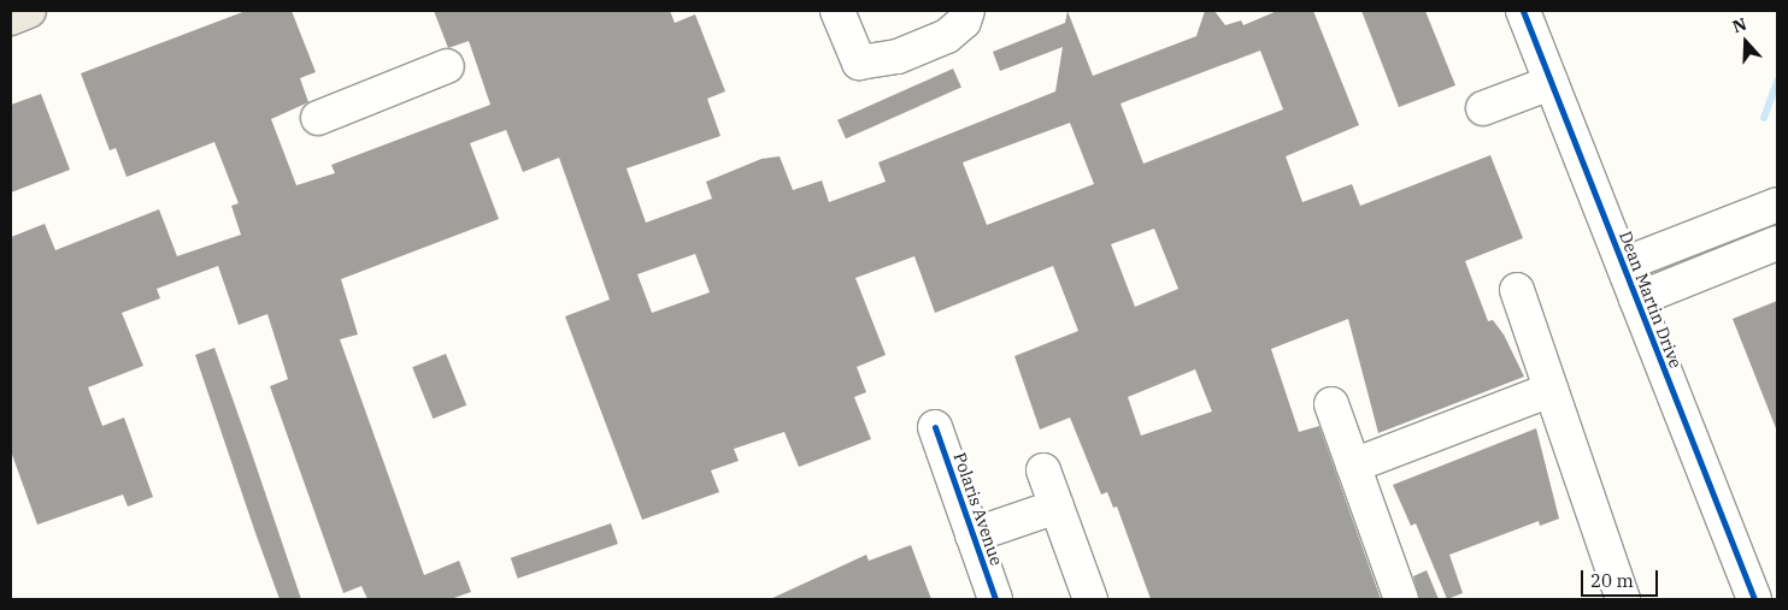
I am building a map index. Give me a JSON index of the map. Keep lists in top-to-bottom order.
{
  "streets": {
    "street": ["Dean Martin Drive", "Polaris Avenue"]
  },
  "scale_bar": "20 m",
  "north": "top"
}
